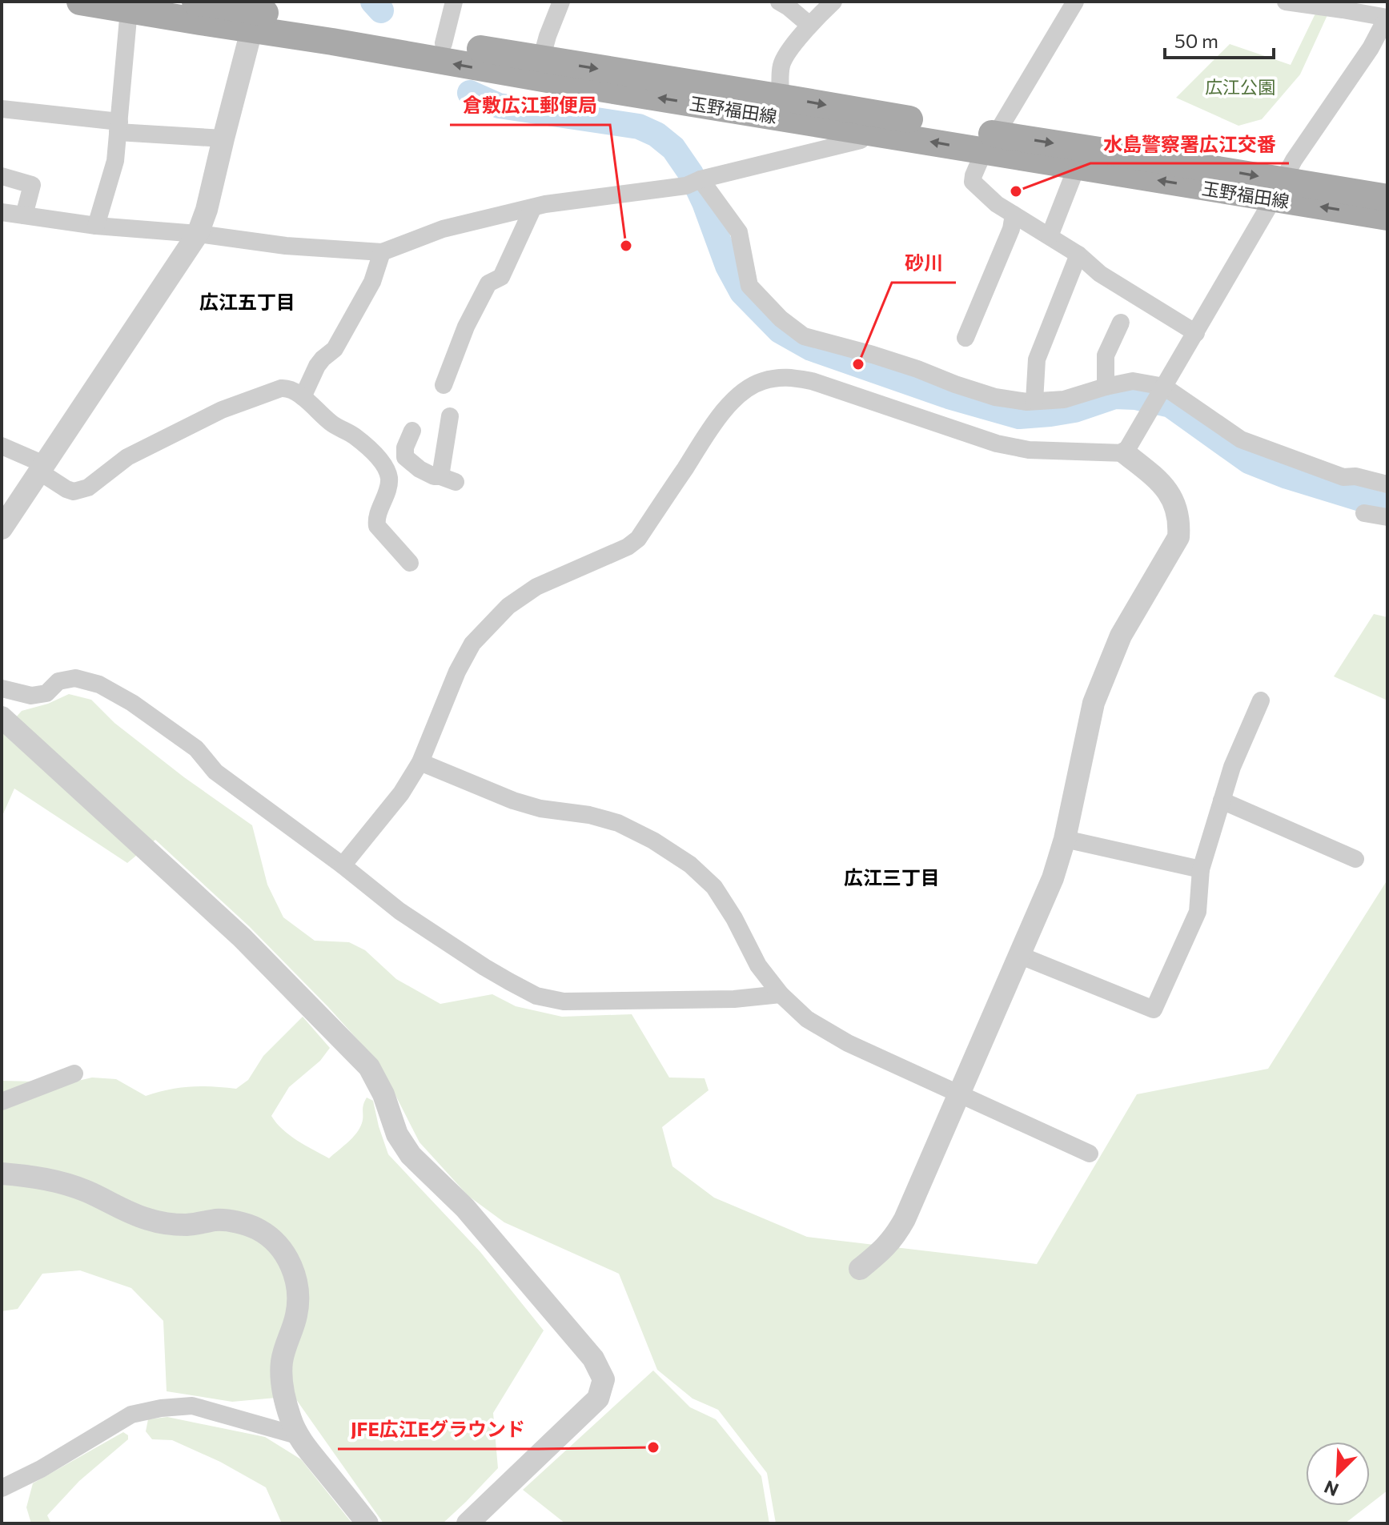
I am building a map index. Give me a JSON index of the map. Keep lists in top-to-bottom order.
{
  "streets": {
    "main road": ["玉野福田線"]
  },
  "districts": ["広江五丁目", "広江三丁目"],
  "parks": ["広江公園"],
  "places": [
    "水島警察署広江交番",
    "倉敷広江郵便局",
    "砂川",
    "JFE広江Eグラウンド"
  ],
  "scale_bar": "50 m",
  "north": "bottom left"
}
